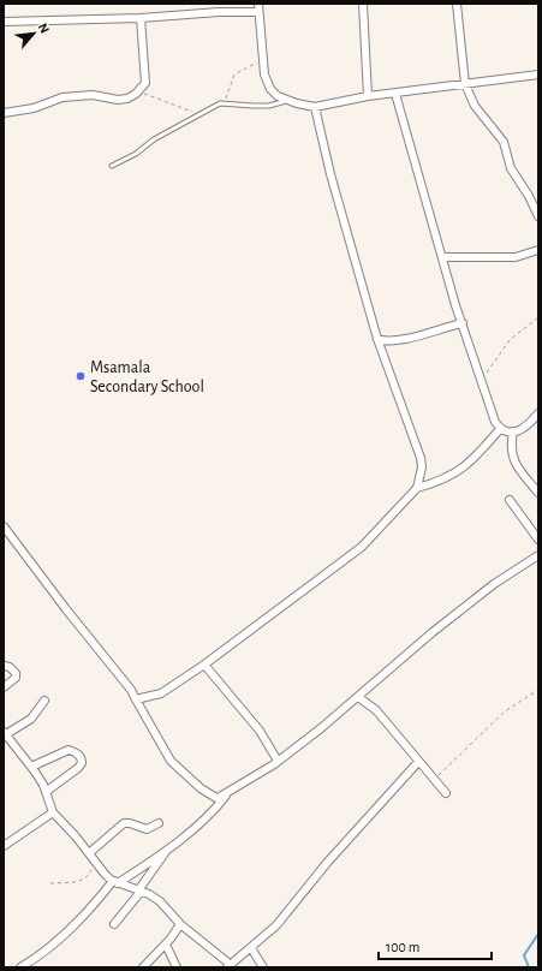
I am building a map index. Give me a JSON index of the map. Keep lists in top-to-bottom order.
{
  "places": ["Msamala Secondary School"],
  "scale_bar": "100 m",
  "north": "top right"
}
